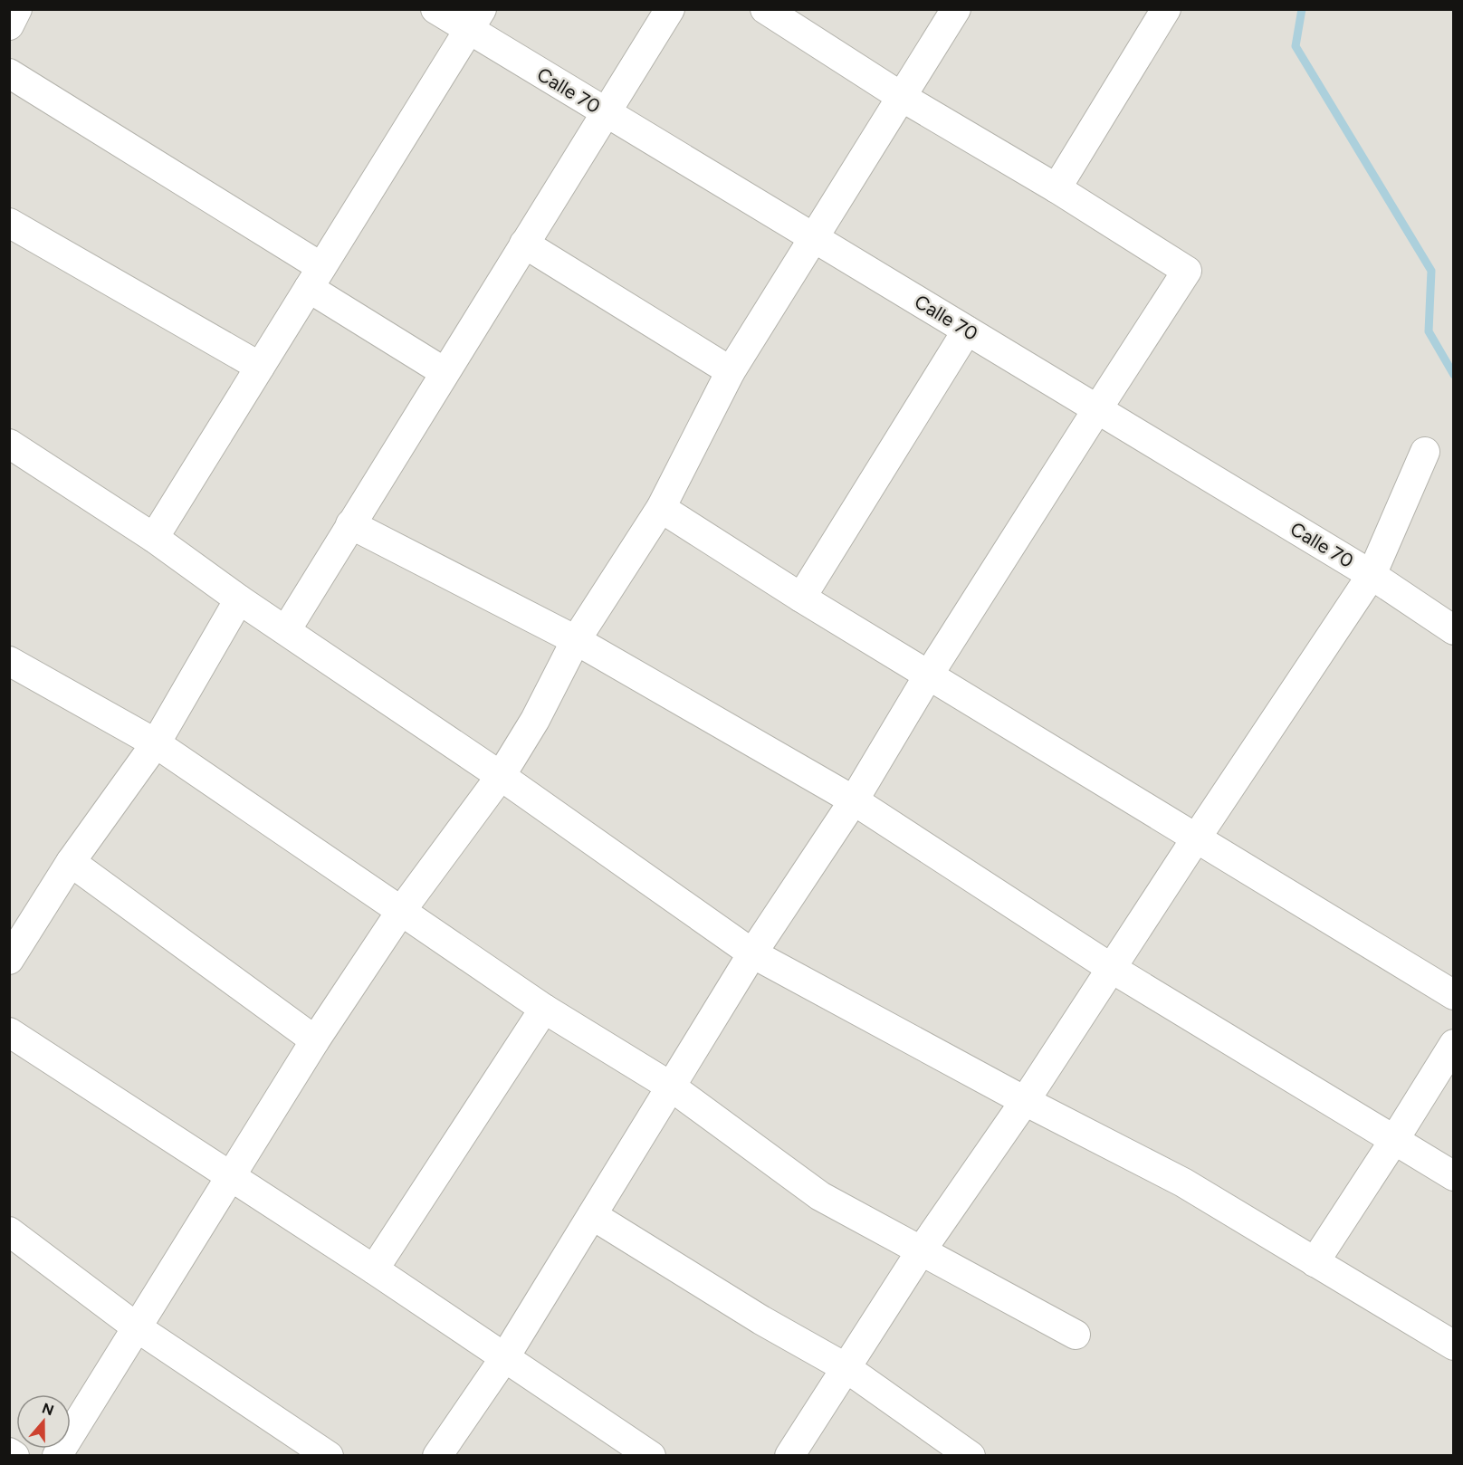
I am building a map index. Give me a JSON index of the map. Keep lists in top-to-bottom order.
{
  "streets": {
    "street": ["Calle 70"]
  },
  "north": "top"
}
